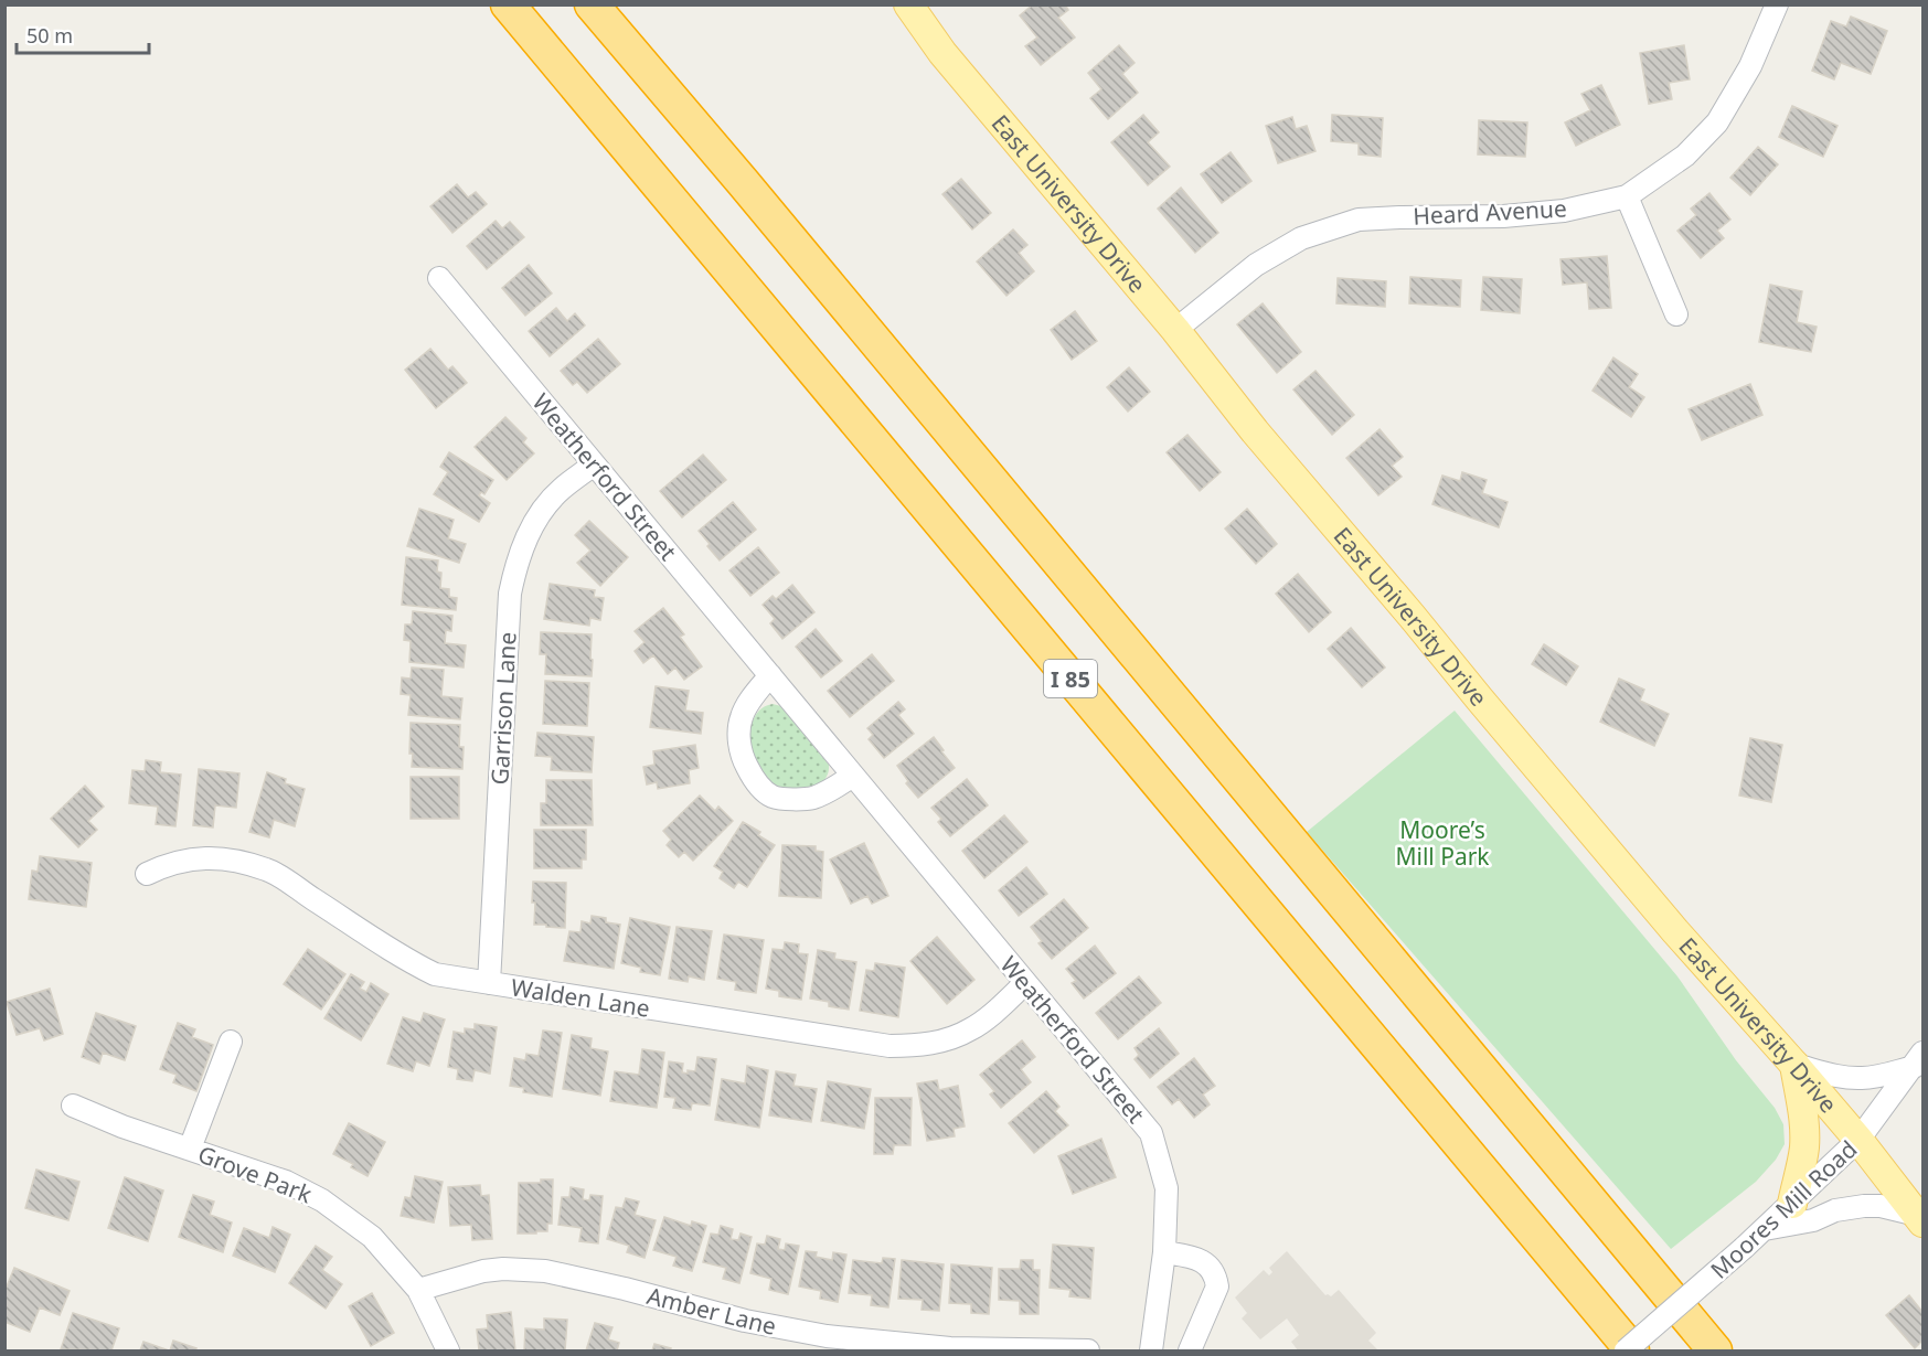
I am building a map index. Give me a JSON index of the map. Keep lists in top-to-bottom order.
{
  "streets": {
    "highway": ["I 85"],
    "main road": ["East University Drive"],
    "street": [
      "Heard Avenue",
      "Weatherford Street",
      "Garrison Lane",
      "Walden Lane",
      "Grove Park",
      "Moores Mill Road",
      "Amber Lane"
    ]
  },
  "crossings": [
    ["East University Drive", "Heard Avenue"],
    ["East University Drive", "Moores Mill Road"],
    ["Weatherford Street", "Garrison Lane"],
    ["Weatherford Street", "Walden Lane"],
    ["Garrison Lane", "Walden Lane"],
    ["Grove Park", "Amber Lane"]
  ],
  "parks": ["Moore’s Mill Park"],
  "scale_bar": "50 m"
}
